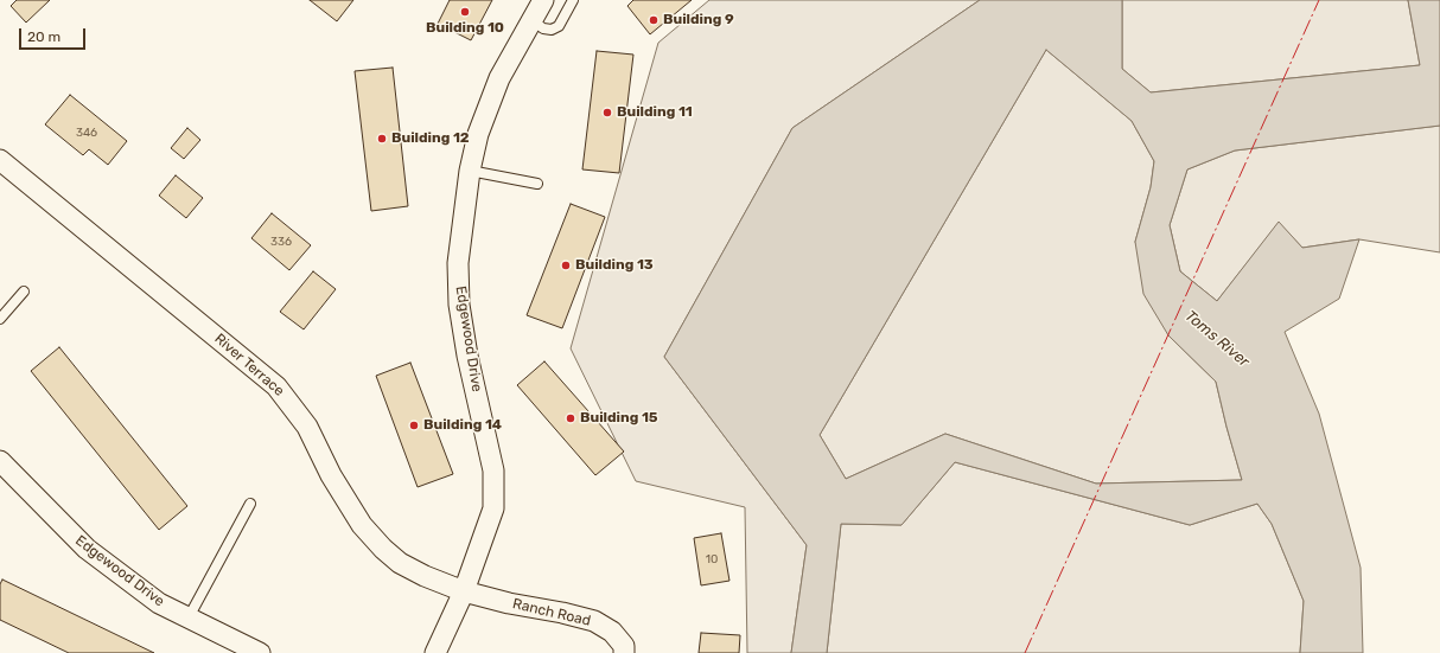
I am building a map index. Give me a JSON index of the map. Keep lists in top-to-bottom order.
{
  "streets": {
    "street": ["Edgewood Drive", "River Terrace", "Ranch Road"]
  },
  "crossings": [
    ["Edgewood Drive", "River Terrace"],
    ["Edgewood Drive", "Ranch Road"],
    ["River Terrace", "Ranch Road"]
  ],
  "water": ["Toms River"],
  "places": [
    "Building 10",
    "Building 9",
    "Building 11",
    "Building 12",
    "Building 13",
    "Building 15",
    "Building 14"
  ],
  "house_numbers": ["346", "336", "10"],
  "scale_bar": "20 m"
}
